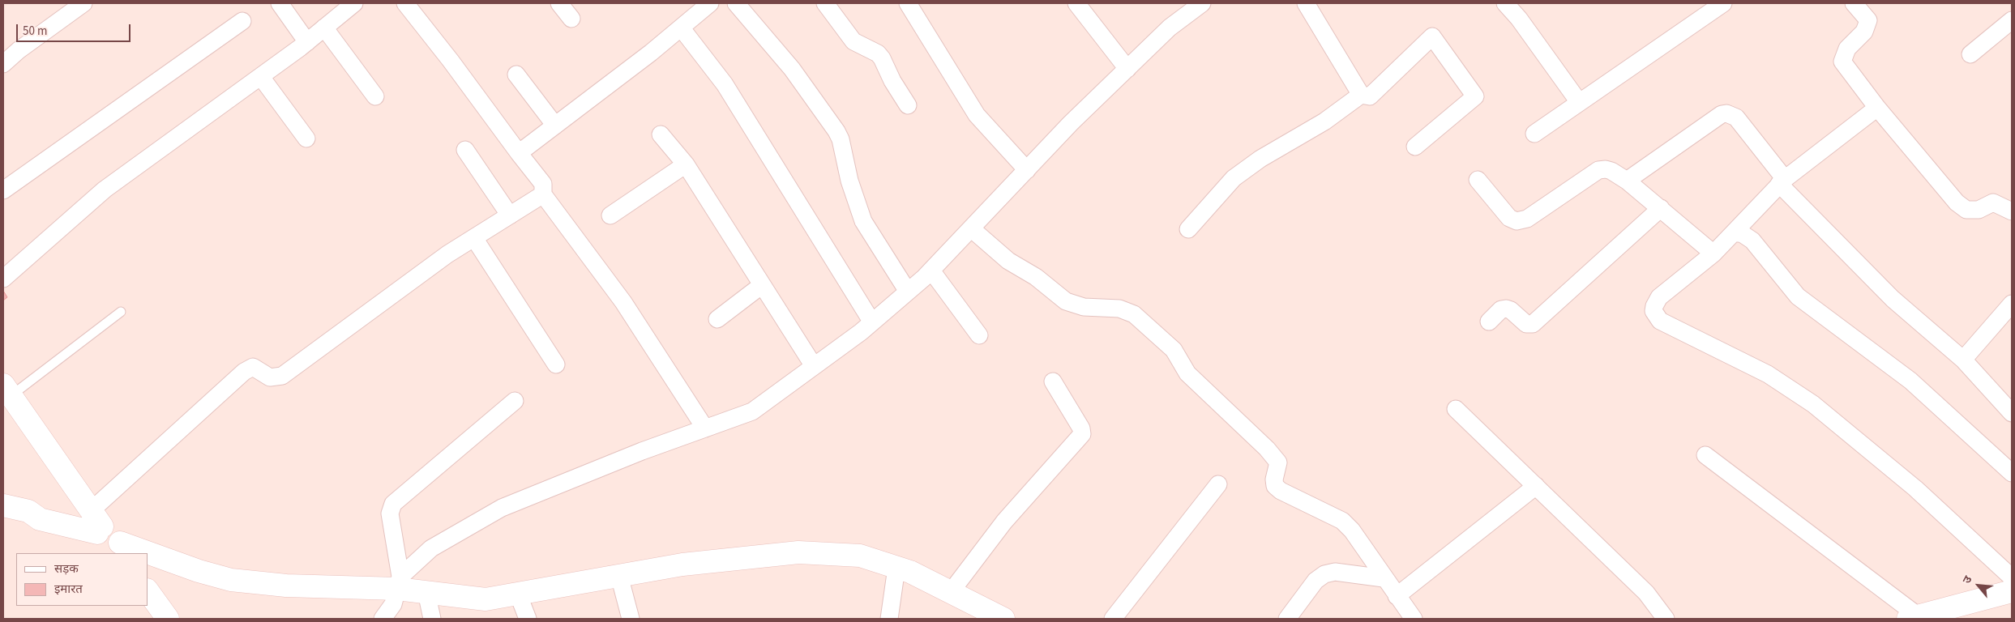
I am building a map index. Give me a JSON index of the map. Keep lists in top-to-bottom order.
{
  "legend": ["सड़क", "इमारत"],
  "scale_bar": "50 m",
  "north": "top left"
}
